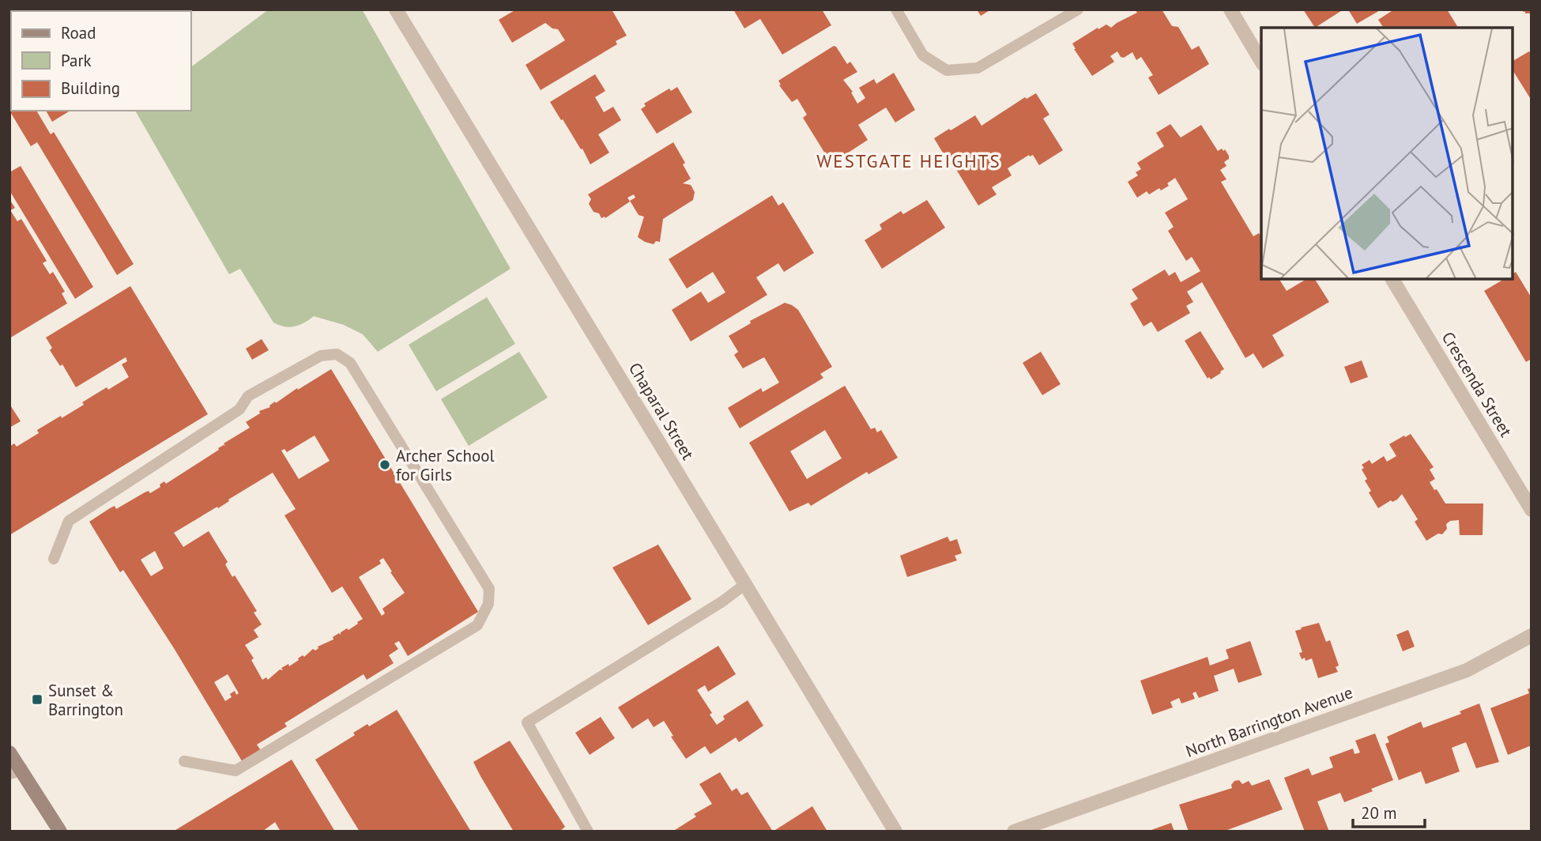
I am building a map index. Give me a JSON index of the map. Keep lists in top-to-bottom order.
{
  "streets": {
    "street": ["Crescenda Street", "Chaparal Street", "North Barrington Avenue"]
  },
  "districts": ["WESTGATE HEIGHTS"],
  "places": {
    "other": ["Archer School for Girls"],
    "transit": ["Sunset & Barrington"]
  },
  "legend": ["Road", "Park", "Building"],
  "scale_bar": "20 m"
}
